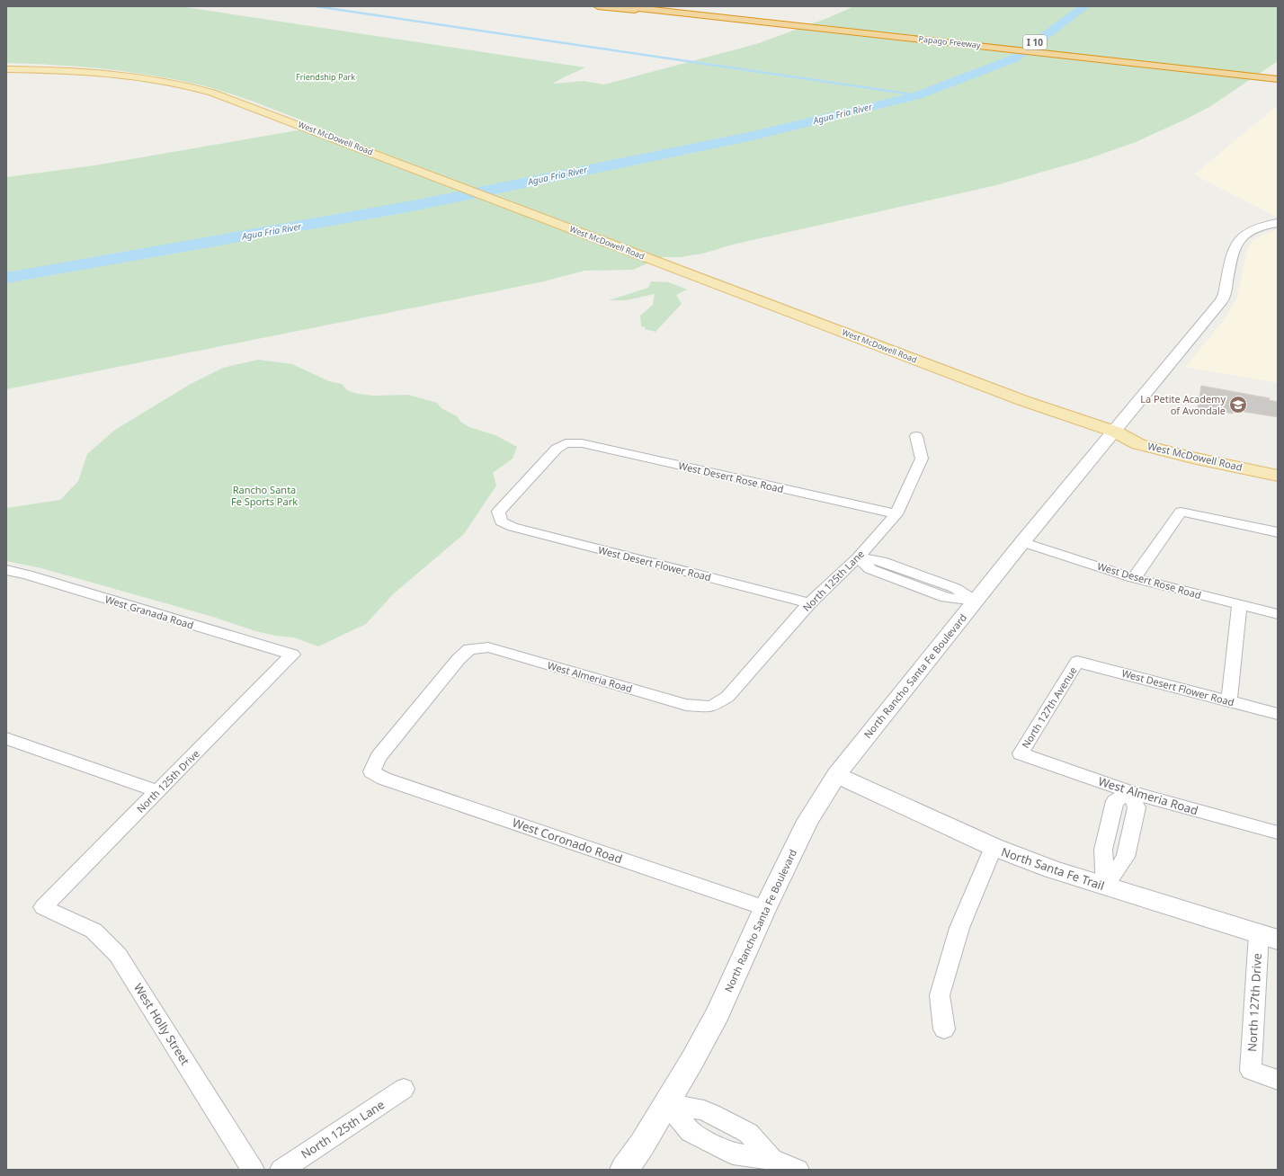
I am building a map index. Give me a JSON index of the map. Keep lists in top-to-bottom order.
{
  "streets": {
    "highway": ["Papago Freeway", "I 10"],
    "main road": ["West McDowell Road"],
    "street": [
      "West Desert Rose Road",
      "West Desert Flower Road",
      "North 125th Lane",
      "West Granada Road",
      "North Rancho Santa Fe Boulevard",
      "West Almeria Road",
      "North 127th Avenue",
      "North 125th Drive",
      "West Coronado Road",
      "North Santa Fe Trail",
      "North 127th Drive",
      "West Holly Street"
    ]
  },
  "crossings": [
    ["West McDowell Road", "North Rancho Santa Fe Boulevard"],
    ["West Desert Rose Road", "West Desert Flower Road"],
    ["West Desert Rose Road", "North 125th Lane"],
    ["West Desert Rose Road", "North Rancho Santa Fe Boulevard"],
    ["West Desert Flower Road", "North 125th Lane"],
    ["West Desert Flower Road", "North 127th Avenue"],
    ["North 125th Lane", "West Almeria Road"],
    ["West Granada Road", "North 125th Drive"],
    ["North Rancho Santa Fe Boulevard", "West Coronado Road"],
    ["North Rancho Santa Fe Boulevard", "North Santa Fe Trail"],
    ["West Almeria Road", "North 127th Avenue"],
    ["West Almeria Road", "West Coronado Road"],
    ["North 125th Drive", "West Holly Street"],
    ["North Santa Fe Trail", "North 127th Drive"]
  ],
  "water": ["Agua Fria River"],
  "parks": ["Friendship Park", "Rancho Santa Fe Sports Park"],
  "places": {
    "school or university": ["La Petite Academy of Avondale"]
  }
}
